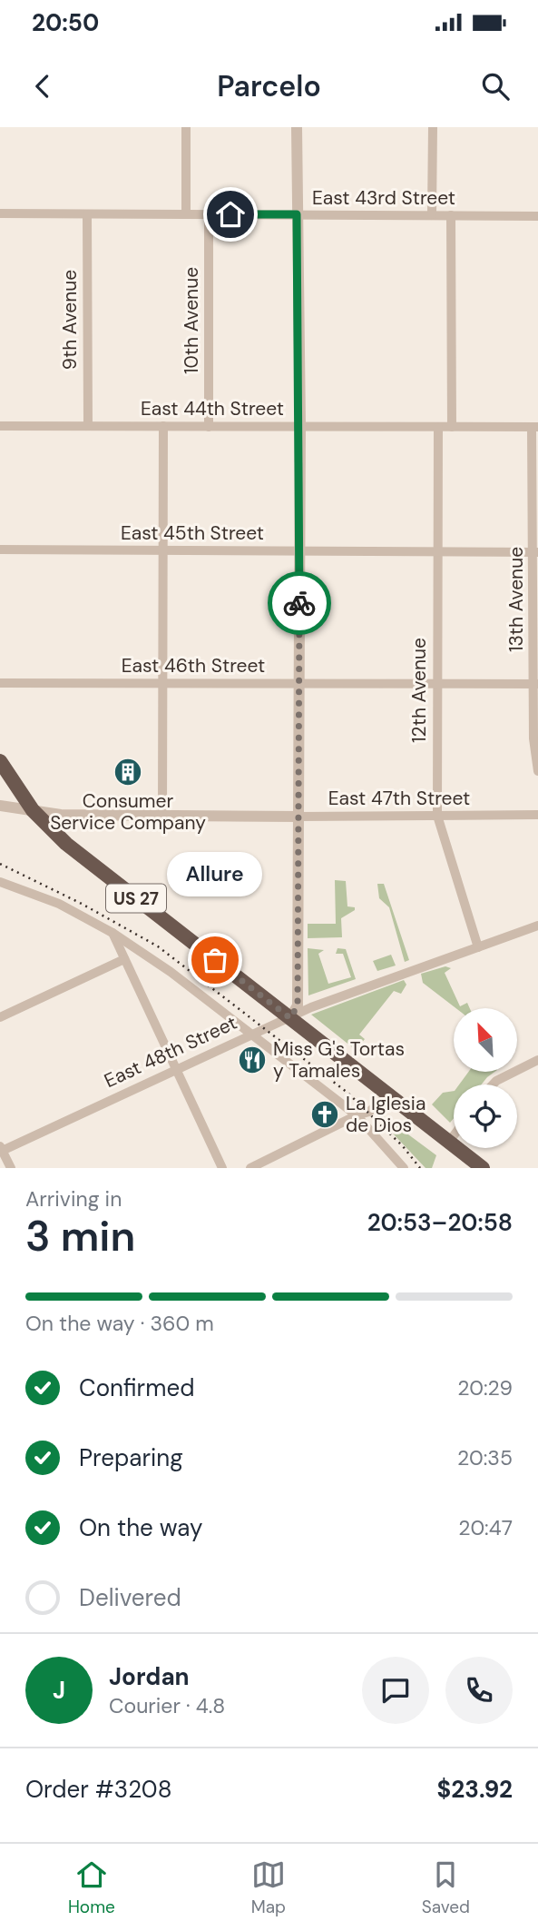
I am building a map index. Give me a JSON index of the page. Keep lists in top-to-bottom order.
{
  "streets": {
    "highway": ["US 27"],
    "street": [
      "East 43rd Street",
      "9th Avenue",
      "10th Avenue",
      "East 44th Street",
      "East 45th Street",
      "13th Avenue",
      "East 46th Street",
      "12th Avenue",
      "East 47th Street",
      "East 48th Street"
    ]
  },
  "crossings": [
    ["East 43rd Street", "9th Avenue"],
    ["East 43rd Street", "10th Avenue"],
    ["9th Avenue", "East 44th Street"],
    ["10th Avenue", "East 44th Street"],
    ["East 44th Street", "13th Avenue"],
    ["East 44th Street", "12th Avenue"],
    ["East 45th Street", "13th Avenue"],
    ["East 45th Street", "12th Avenue"],
    ["13th Avenue", "East 46th Street"],
    ["East 46th Street", "12th Avenue"],
    ["12th Avenue", "East 47th Street"],
    ["12th Avenue", "East 48th Street"],
    ["East 47th Street", "US 27"],
    ["US 27", "East 48th Street"]
  ],
  "places": {
    "building": ["Consumer Service Company"],
    "other": ["Allure"],
    "restaurant": ["Miss G's Tortas y Tamales"],
    "church": ["La Iglesia de Dios"]
  },
  "north": "top left",
  "page": {
    "status": "20:50",
    "header": "Parcelo",
    "bubble": "Allure",
    "heading": ["3 min", "Arriving in", "20:53–20:58"],
    "panel": [
      "Jordan",
      "Courier · 4.8",
      "Order #3208",
      "$23.92"
    ],
    "bar": "On the way · 360 m",
    "list": [
      ["Confirmed", "20:29"],
      ["Preparing", "20:35"],
      ["On the way", "20:47"],
      "Delivered"
    ],
    "round": "J",
    "tabs": ["Home", "Map", "Saved"]
  }
}
